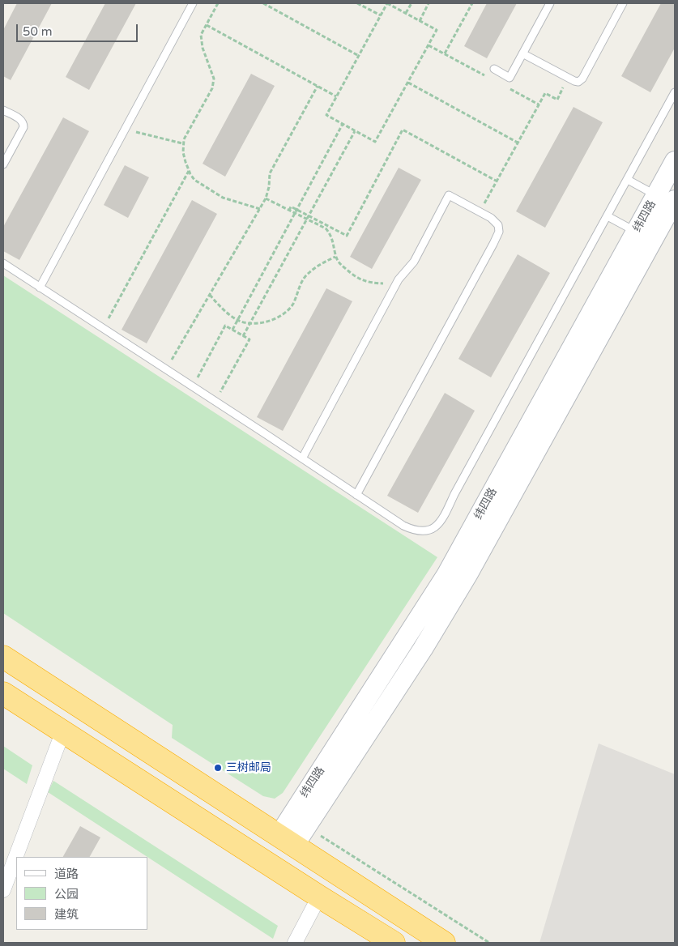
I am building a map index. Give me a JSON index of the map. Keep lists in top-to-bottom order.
{
  "streets": {
    "street": ["纬四路"]
  },
  "places": ["三树邮局"],
  "legend": ["道路", "公园", "建筑"],
  "scale_bar": "50 m"
}
